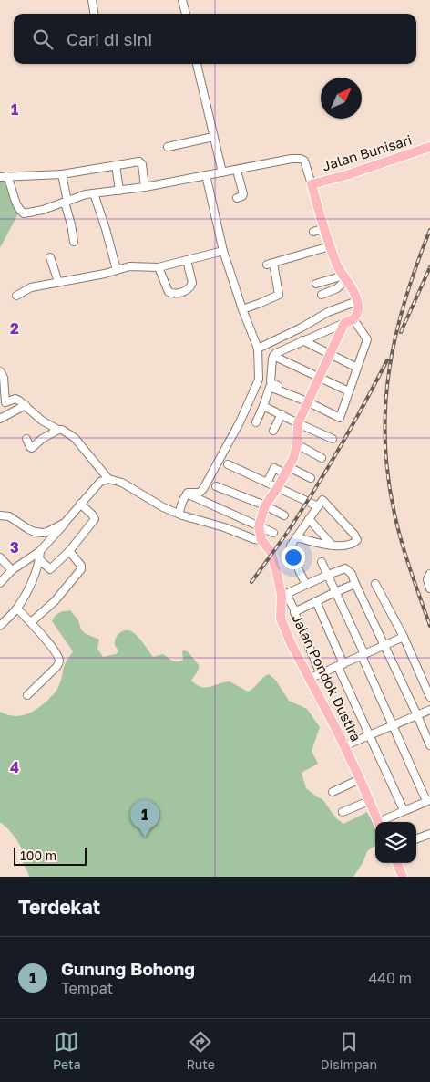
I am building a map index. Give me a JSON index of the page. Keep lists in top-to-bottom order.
{
  "streets": {
    "main road": ["Jalan Bunisari", "Jalan Pondok Dustira"]
  },
  "scale_bar": "100 m",
  "north": "top right",
  "page": {
    "search": "Cari di sini",
    "pins": "1",
    "scale": "100 m",
    "heading": "Terdekat",
    "list": [
      {
        "mark": "1",
        "name": "Gunung Bohong",
        "note": "Tempat",
        "value": "440 m"
      }
    ],
    "nav": ["Peta", "Rute", "Disimpan"]
  },
  "grid": {
    "rows": [
      "1",
      "2",
      "3",
      "4"
    ]
  }
}
